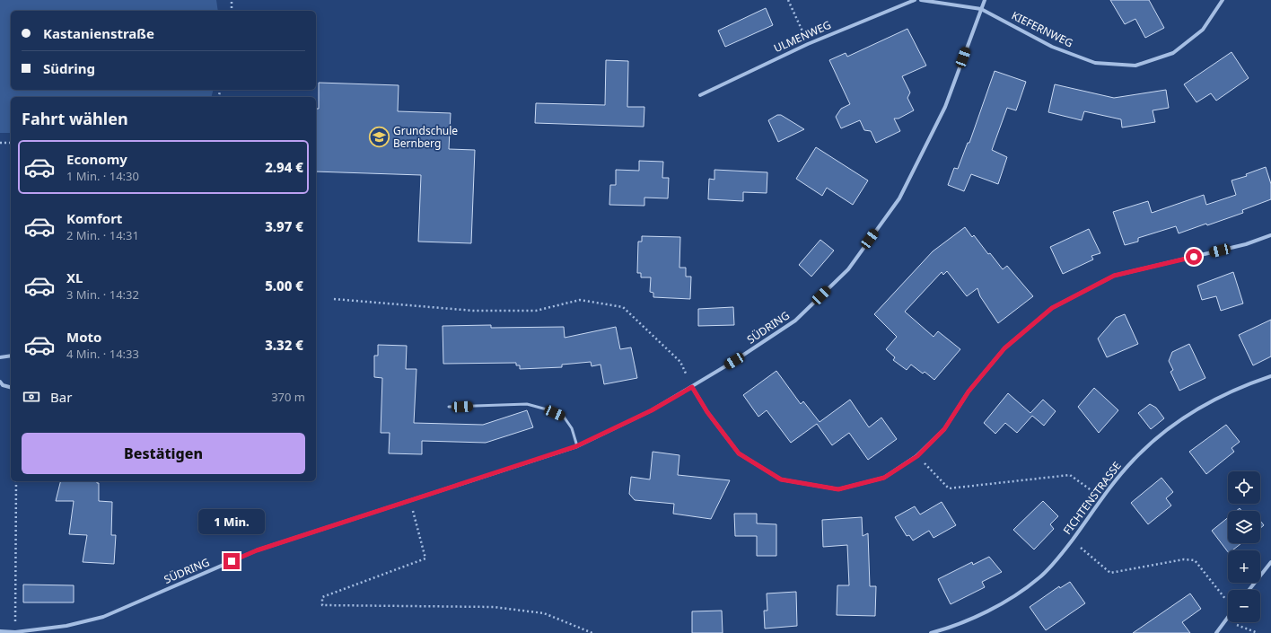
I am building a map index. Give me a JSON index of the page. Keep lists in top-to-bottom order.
{
  "streets": {
    "street": [
      "KIEFERNWEG",
      "ULMENWEG",
      "SÜDRING",
      "FICHTENSTRASSE"
    ]
  },
  "crossings": [
    ["KIEFERNWEG", "SÜDRING"]
  ],
  "places": {
    "school or university": ["Grundschule Bernberg"]
  },
  "page": {
    "banner": ["Kastanienstraße", "Südring"],
    "heading": "Fahrt wählen",
    "list": [
      {
        "name": "Economy",
        "note": "1 Min. · 14:30",
        "value": "2.94 €"
      },
      {
        "name": "Komfort",
        "note": "2 Min. · 14:31",
        "value": "3.97 €"
      },
      {
        "name": "XL",
        "note": "3 Min. · 14:32",
        "value": "5.00 €"
      },
      {
        "name": "Moto",
        "note": "4 Min. · 14:33",
        "value": "3.32 €"
      }
    ],
    "pay": ["Bar", "370 m"],
    "buttons": "Bestätigen",
    "map_buttons": ["+", "−"],
    "bubble": "1 Min."
  }
}
